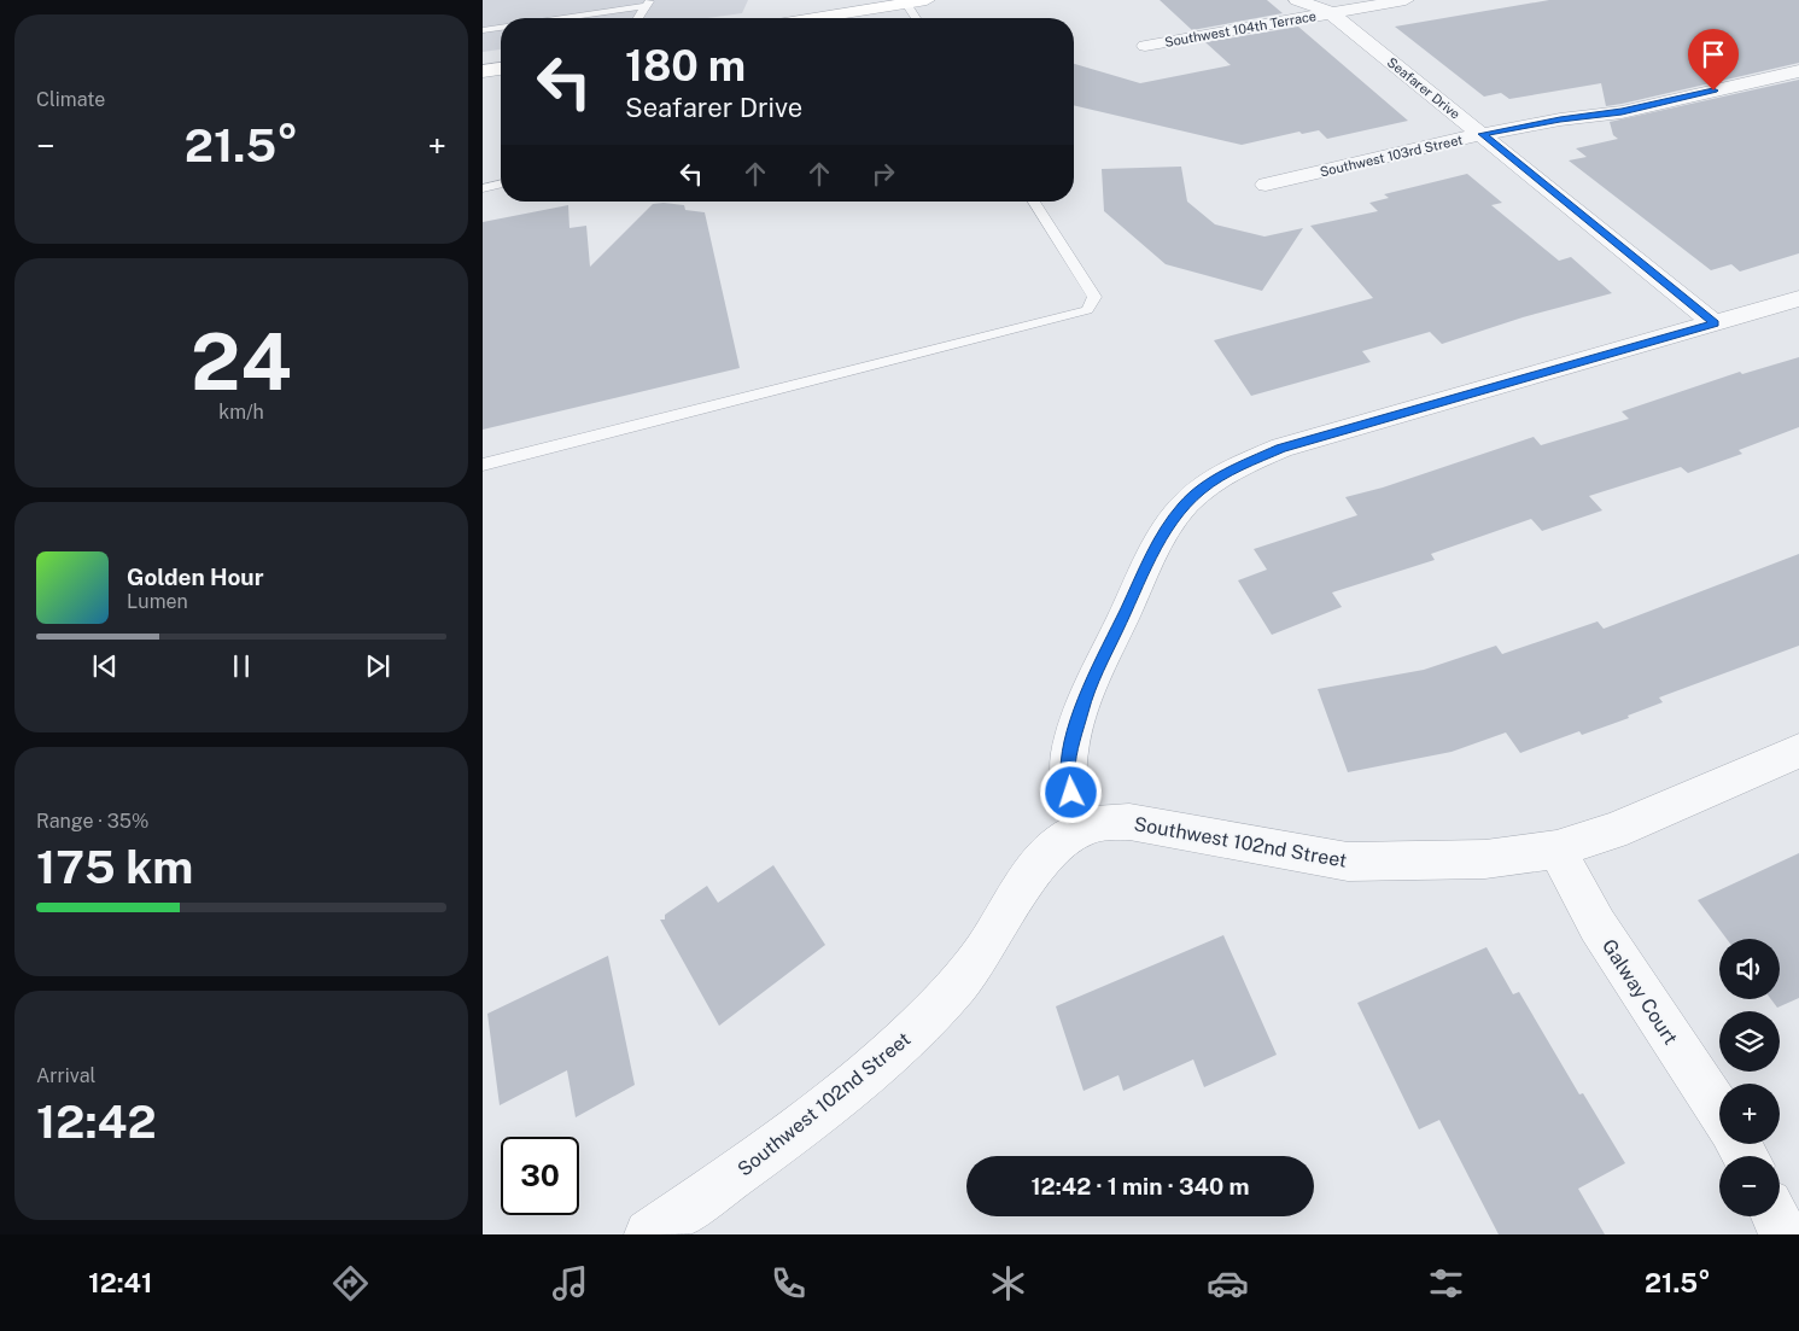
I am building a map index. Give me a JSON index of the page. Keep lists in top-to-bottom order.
{
  "streets": {
    "street": [
      "Southwest 104th Terrace",
      "Seafarer Drive",
      "Southwest 103rd Street",
      "Southwest 102nd Street",
      "Galway Court"
    ]
  },
  "crossings": [
    ["Southwest 104th Terrace", "Seafarer Drive"],
    ["Seafarer Drive", "Southwest 103rd Street"],
    ["Southwest 102nd Street", "Galway Court"]
  ],
  "page": {
    "tile": [
      "Climate",
      ["24", "km/h"],
      ["Range · 35%", "175 km"],
      ["Arrival", "12:42"]
    ],
    "turn": ["180 m", "Seafarer Drive"],
    "heat": ["−", "21.5°", "+"],
    "song": ["Golden Hour", "Lumen"],
    "map_buttons": ["+", "−"],
    "limit": "30",
    "trip": "12:42 · 1 min · 340 m",
    "tabs": ["12:41", "21.5°"]
  }
}
